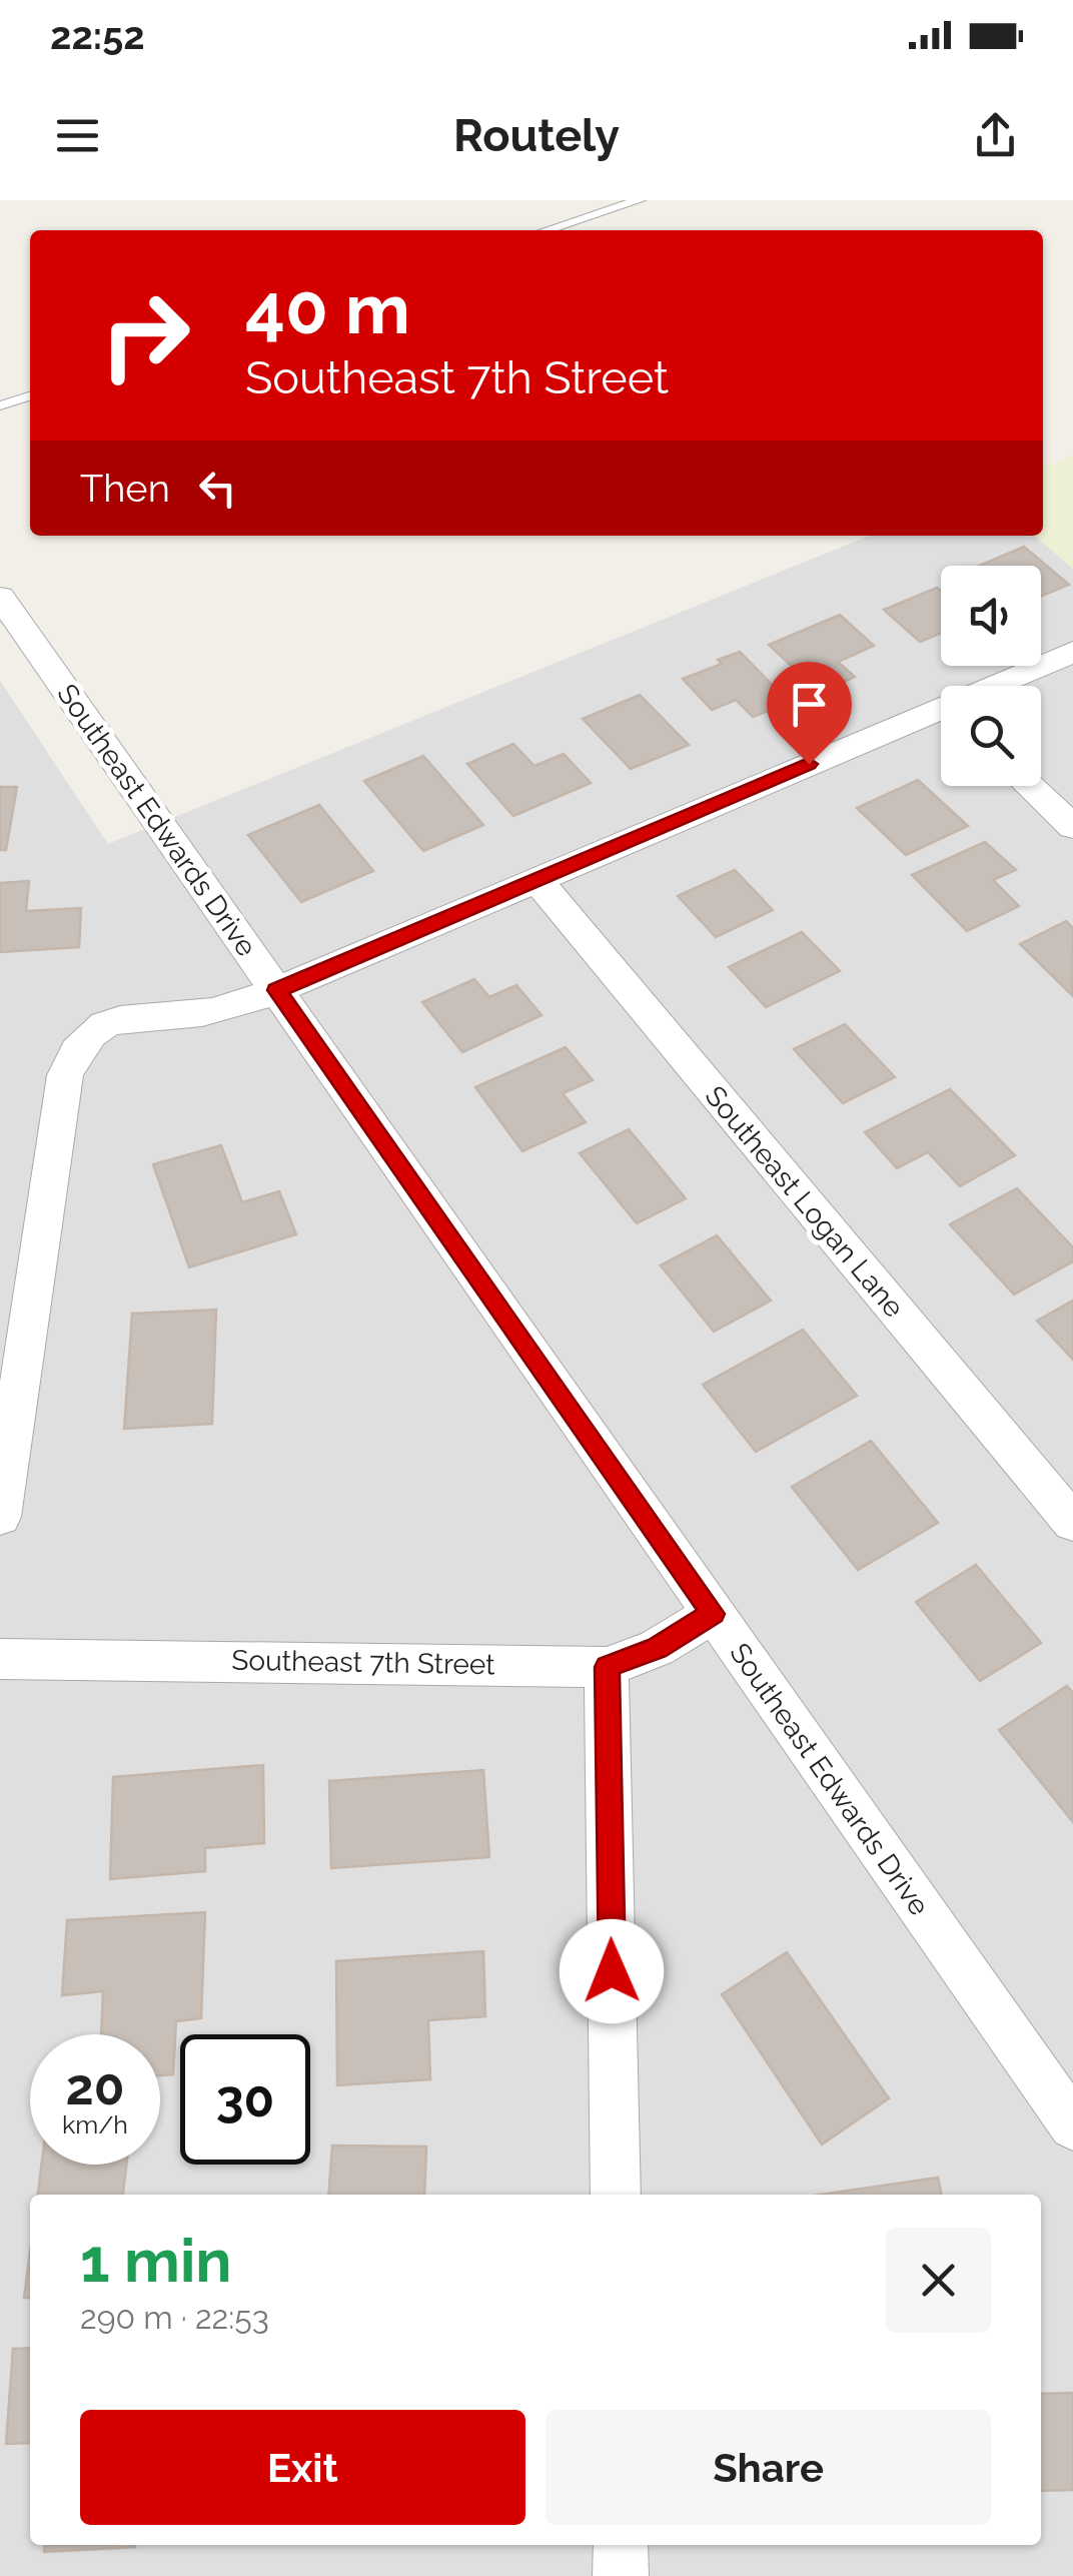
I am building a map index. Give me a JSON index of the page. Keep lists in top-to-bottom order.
{
  "streets": {
    "street": ["Southeast Edwards Drive", "Southeast Logan Lane", "Southeast 7th Street"]
  },
  "crossings": [
    ["Southeast Edwards Drive", "Southeast 7th Street"]
  ],
  "page": {
    "status": "22:52",
    "header": "Routely",
    "turn": ["40 m", "Southeast 7th Street"],
    "then": "Then",
    "speed": "20 km/h",
    "limit": "30",
    "heading": ["1 min", "290 m · 22:53"],
    "buttons": ["Exit", "Share"]
  }
}
